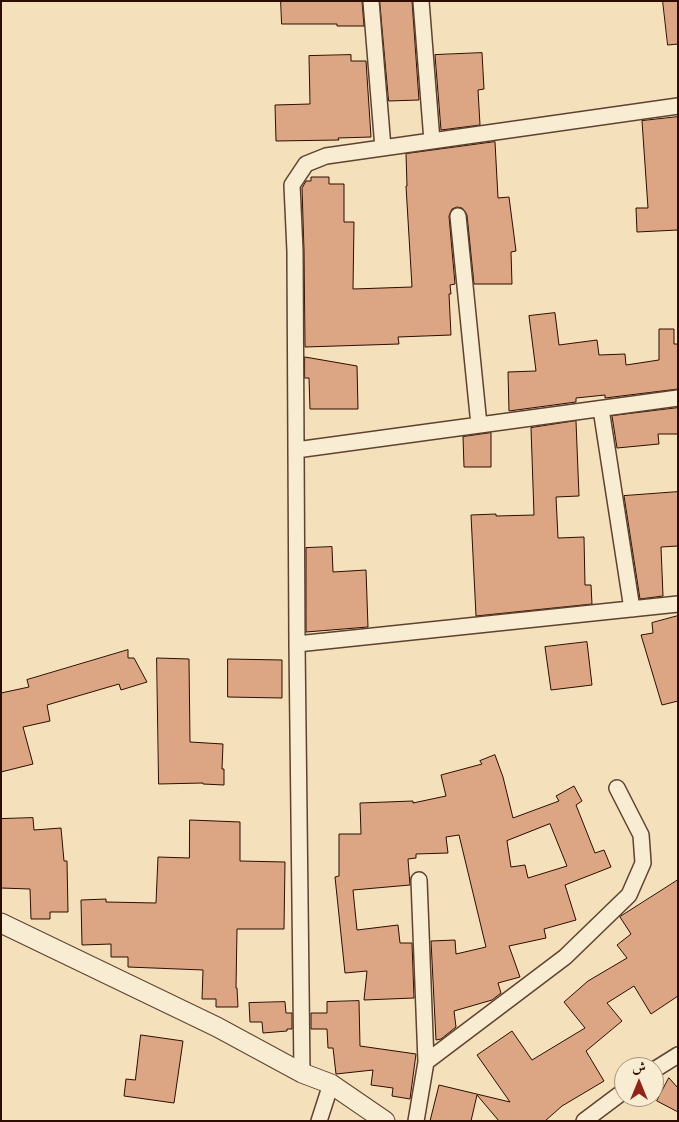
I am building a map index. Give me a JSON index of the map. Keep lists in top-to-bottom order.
{
  "north": "top"
}
